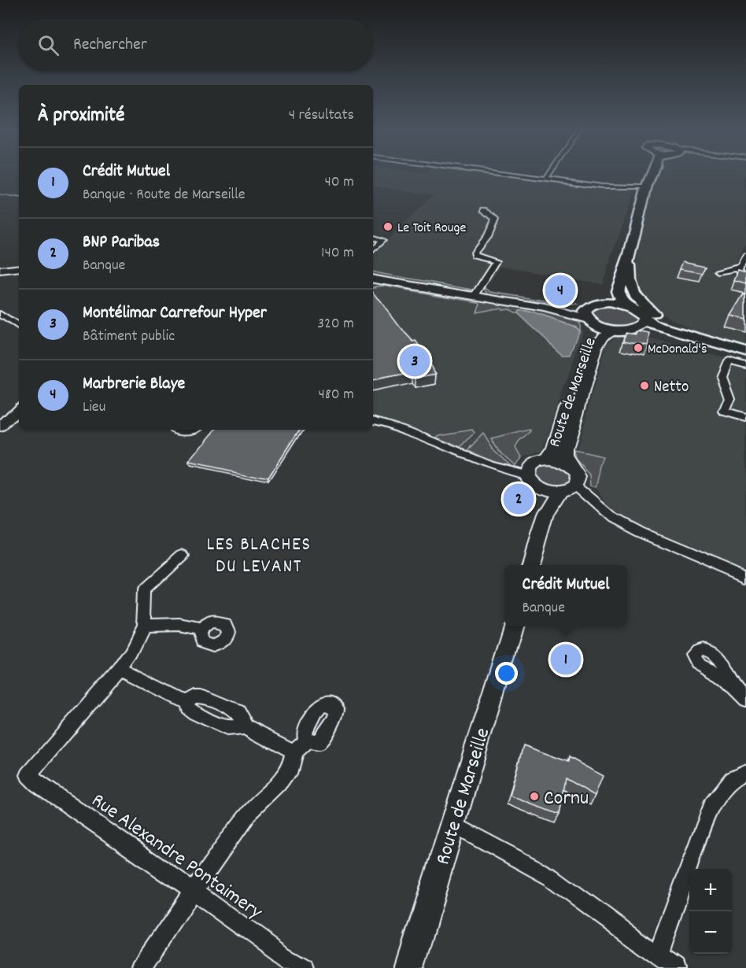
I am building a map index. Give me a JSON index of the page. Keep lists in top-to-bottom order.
{
  "streets": {
    "main road": ["Route de Marseille"],
    "street": ["Rue Alexandre Pontaimery"]
  },
  "districts": ["LES BLACHES DU LEVANT"],
  "places": [
    "Le Toit Rouge",
    "McDonald's",
    "Netto",
    "Cornu"
  ],
  "page": {
    "search": "Rechercher",
    "heading": ["À proximité", "4 résultats"],
    "list": [
      {
        "mark": "1",
        "name": "Crédit Mutuel",
        "note": "Banque · Route de Marseille",
        "value": "40 m"
      },
      {
        "mark": "2",
        "name": "BNP Paribas",
        "note": "Banque",
        "value": "140 m"
      },
      {
        "mark": "3",
        "name": "Montélimar Carrefour Hyper",
        "note": "Bâtiment public",
        "value": "320 m"
      },
      {
        "mark": "4",
        "name": "Marbrerie Blaye",
        "note": "Lieu",
        "value": "480 m"
      }
    ],
    "pins": [
      "4",
      "3",
      "2",
      "1"
    ],
    "popup": ["Crédit Mutuel", "Banque"],
    "map_buttons": ["+", "−"]
  }
}
